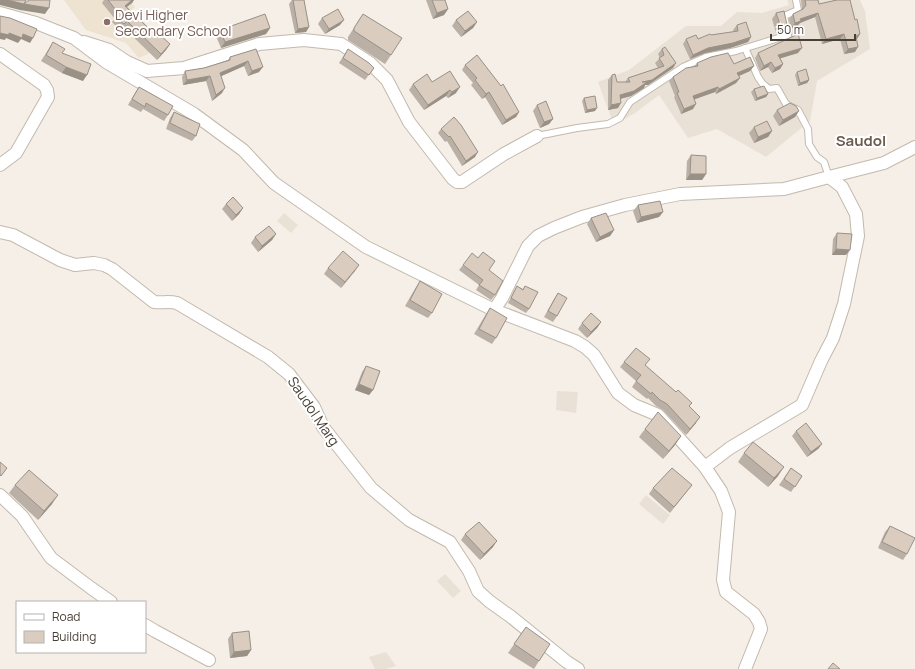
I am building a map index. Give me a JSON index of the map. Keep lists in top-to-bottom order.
{
  "streets": {
    "street": ["Saudol Marg"]
  },
  "districts": ["Saudol"],
  "places": ["Devi Higher Secondary School"],
  "legend": ["Road", "Building"],
  "scale_bar": "50 m"
}
